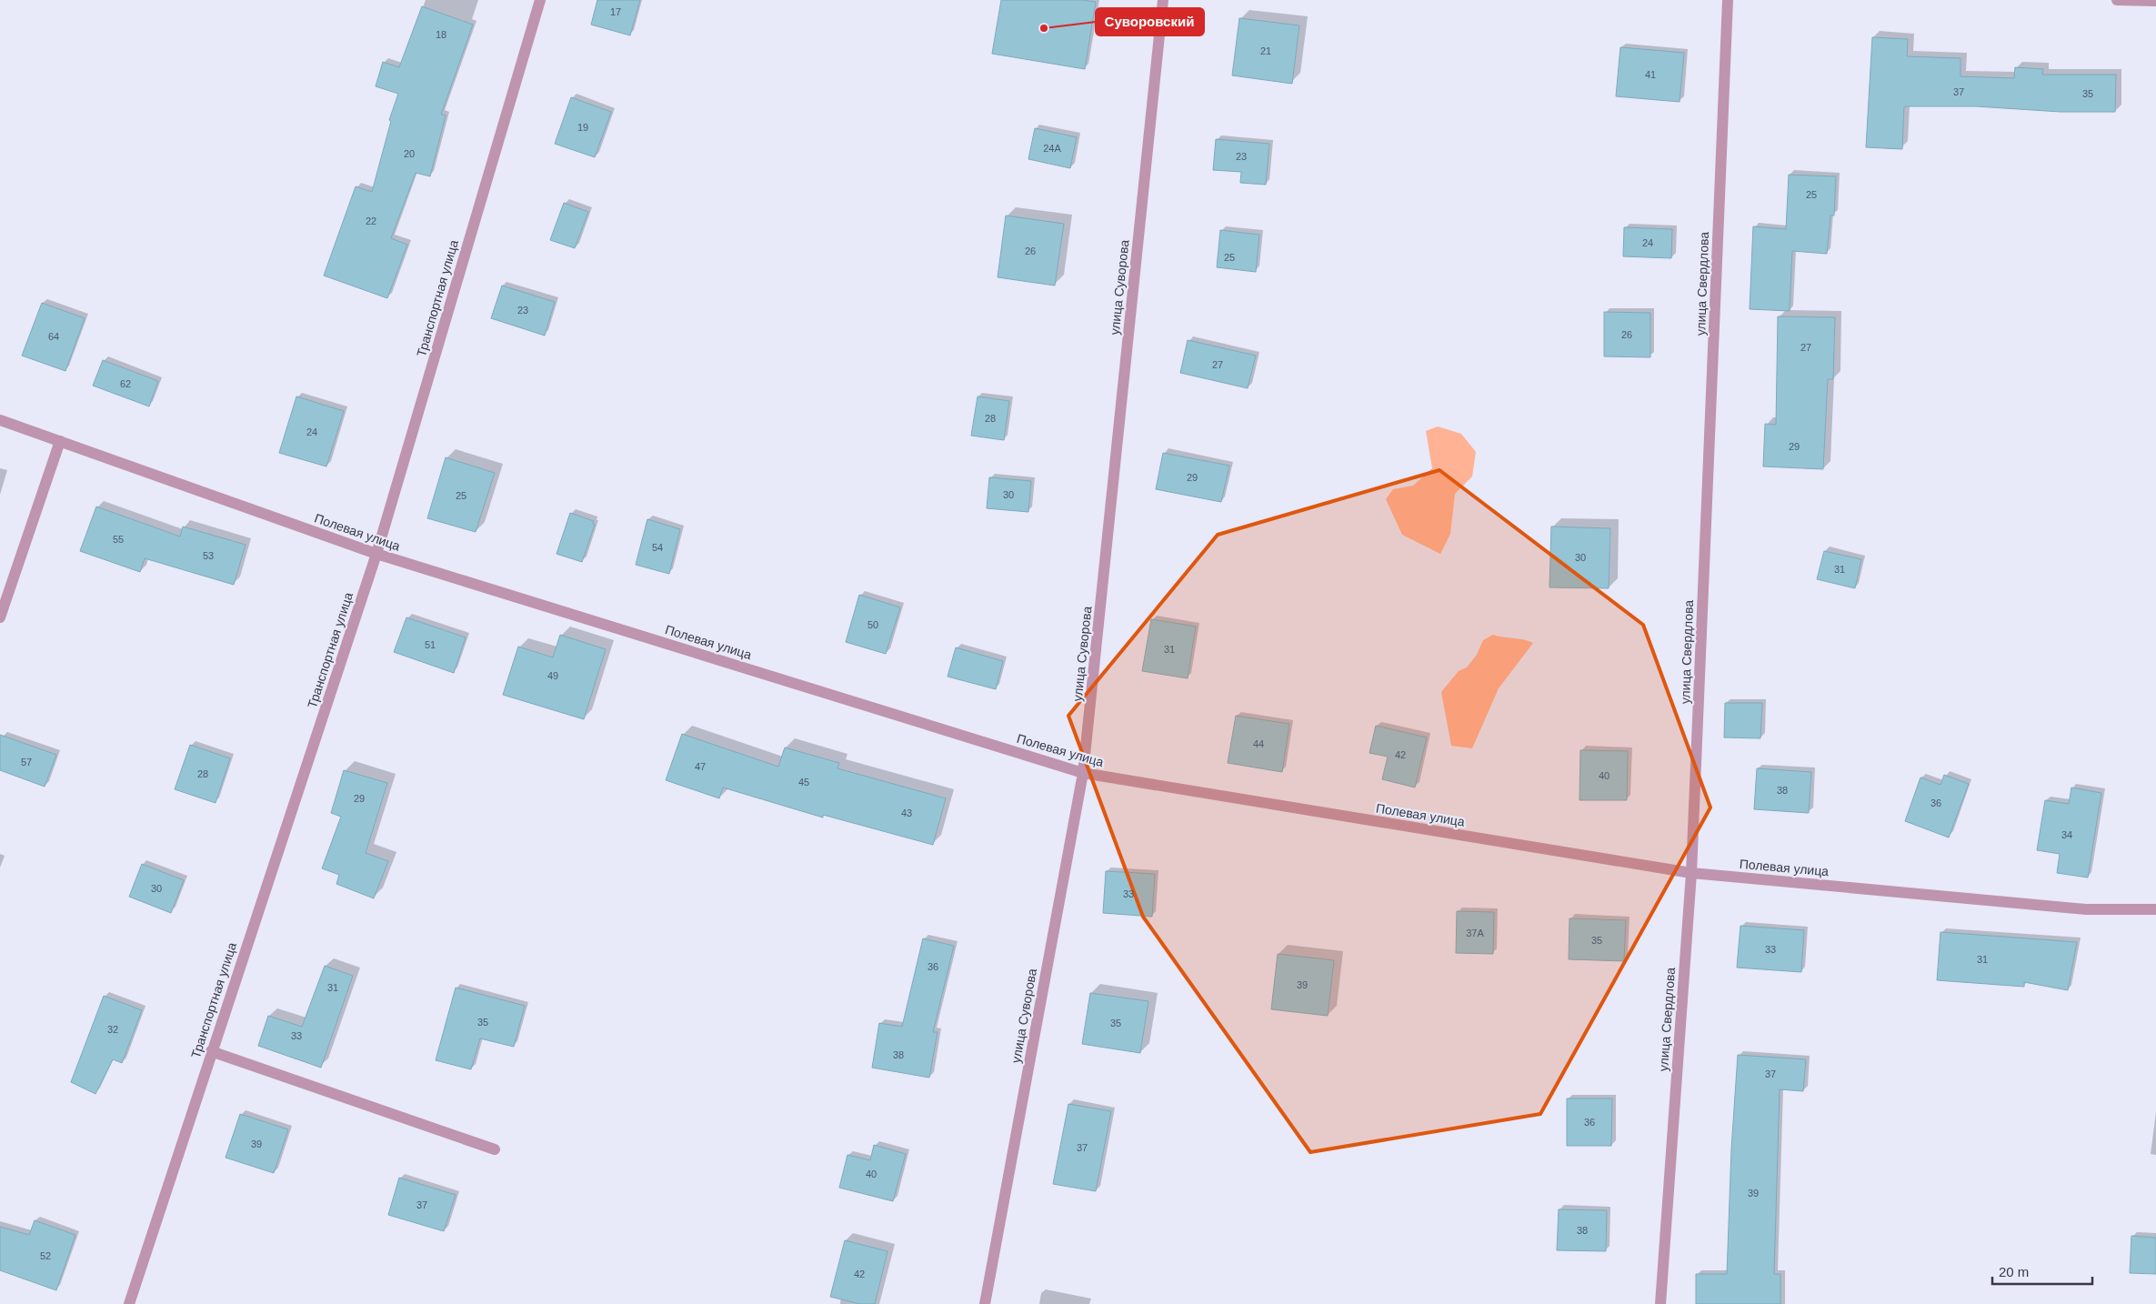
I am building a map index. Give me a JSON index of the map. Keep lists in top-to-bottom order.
{
  "streets": {
    "street": [
      "улица Свердлова",
      "улица Суворова",
      "Транспортная улица",
      "Полевая улица"
    ]
  },
  "crossings": [
    ["улица Свердлова", "Полевая улица"],
    ["улица Суворова", "Полевая улица"],
    ["Транспортная улица", "Полевая улица"]
  ],
  "places": ["Суворовский"],
  "house_numbers": [
    "17",
    "18",
    "21",
    "41",
    "37",
    "35",
    "19",
    "24А",
    "20",
    "23",
    "25",
    "22",
    "24",
    "26",
    "25",
    "23",
    "26",
    "64",
    "27",
    "27",
    "62",
    "28",
    "24",
    "29",
    "29",
    "30",
    "25",
    "55",
    "54",
    "53",
    "30",
    "31",
    "50",
    "51",
    "31",
    "49",
    "44",
    "42",
    "57",
    "47",
    "28",
    "40",
    "45",
    "38",
    "29",
    "36",
    "43",
    "34",
    "30",
    "33",
    "37А",
    "35",
    "33",
    "31",
    "36",
    "39",
    "31",
    "35",
    "35",
    "32",
    "33",
    "38",
    "37",
    "36",
    "39",
    "37",
    "40",
    "39",
    "37",
    "38",
    "52",
    "42"
  ],
  "scale_bar": "20 m"
}
